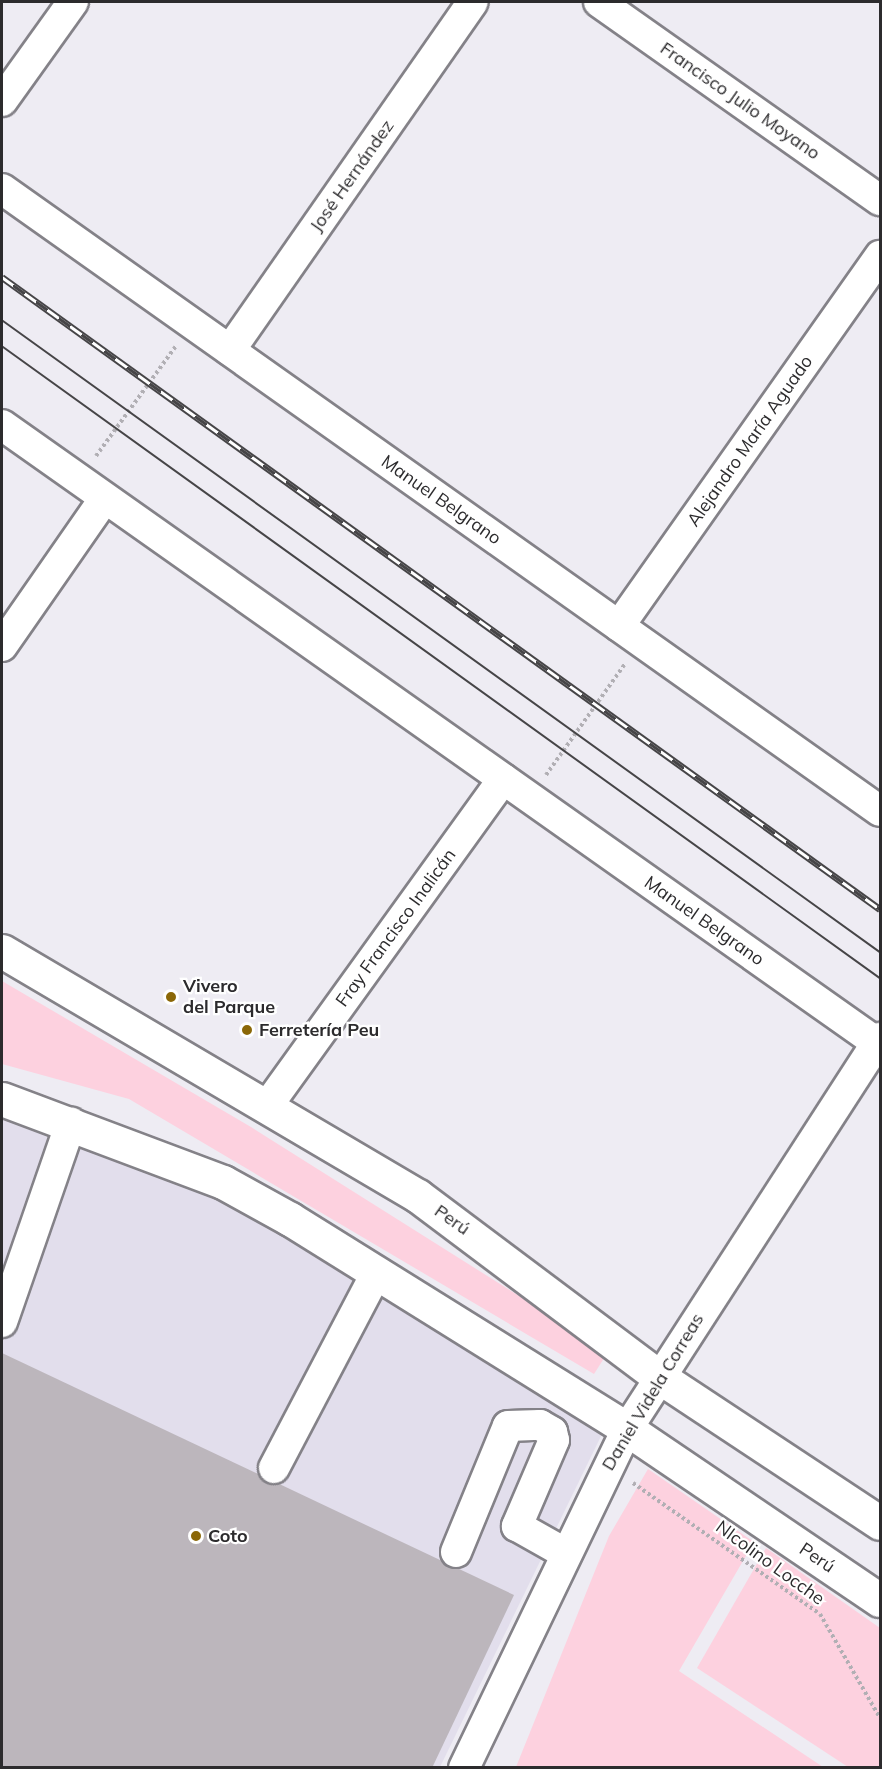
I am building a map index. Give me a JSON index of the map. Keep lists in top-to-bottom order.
{
  "streets": {
    "main road": ["Perú"],
    "street": [
      "Francisco Julio Moyano",
      "José Hernández",
      "Alejandro María Aguado",
      "Manuel Belgrano",
      "Fray Francisco Inalicán",
      "Daniel Videla Correas"
    ],
    "path": ["NIcolino Locche"]
  },
  "crossings": [
    ["José Hernández", "Manuel Belgrano"],
    ["Alejandro María Aguado", "Manuel Belgrano"],
    ["Manuel Belgrano", "Fray Francisco Inalicán"],
    ["Manuel Belgrano", "Daniel Videla Correas"],
    ["Fray Francisco Inalicán", "Perú"],
    ["Perú", "Daniel Videla Correas"],
    ["Daniel Videla Correas", "NIcolino Locche"]
  ],
  "places": ["Vivero del Parque", "Ferretería Peu", "Coto"]
}
